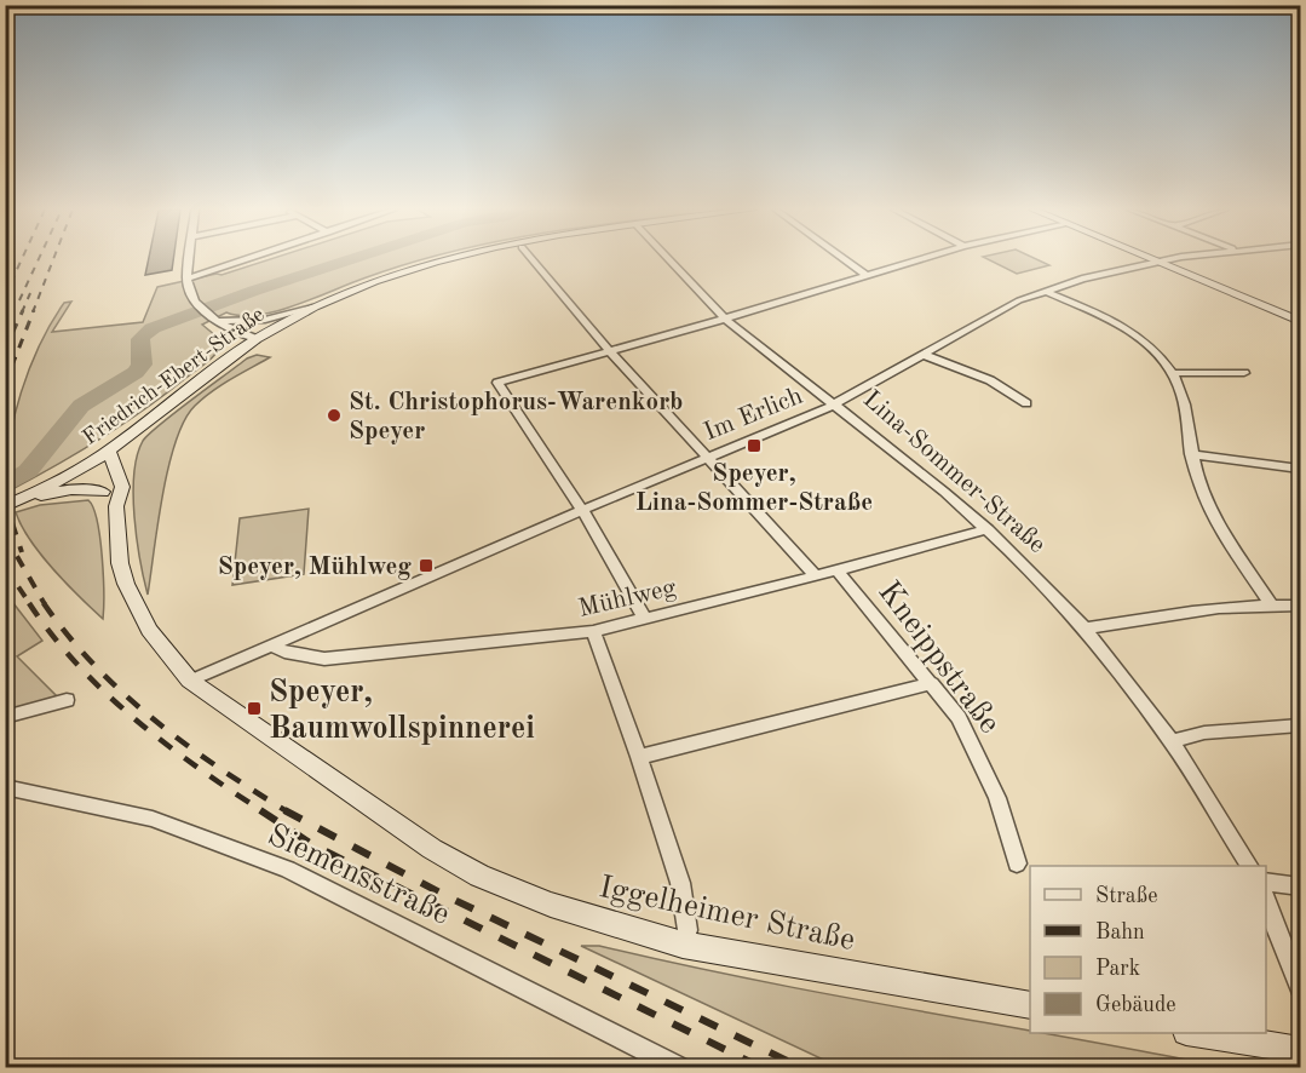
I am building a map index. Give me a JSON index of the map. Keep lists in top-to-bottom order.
{
  "streets": {
    "main road": ["Friedrich-Ebert-Straße", "Iggelheimer Straße"],
    "street": [
      "Im Erlich",
      "Lina-Sommer-Straße",
      "Mühlweg",
      "Kneippstraße",
      "Siemensstraße"
    ]
  },
  "crossings": [
    ["Friedrich-Ebert-Straße", "Iggelheimer Straße"],
    ["Im Erlich", "Lina-Sommer-Straße"],
    ["Im Erlich", "Mühlweg"],
    ["Im Erlich", "Iggelheimer Straße"],
    ["Lina-Sommer-Straße", "Mühlweg"],
    ["Mühlweg", "Kneippstraße"]
  ],
  "places": {
    "other": ["St. Christophorus-Warenkorb Speyer"],
    "transit": ["Speyer, Lina-Sommer-Straße", "Speyer, Mühlweg", "Speyer, Baumwollspinnerei"]
  },
  "legend": [
    "Straße",
    "Bahn",
    "Park",
    "Gebäude"
  ]
}
